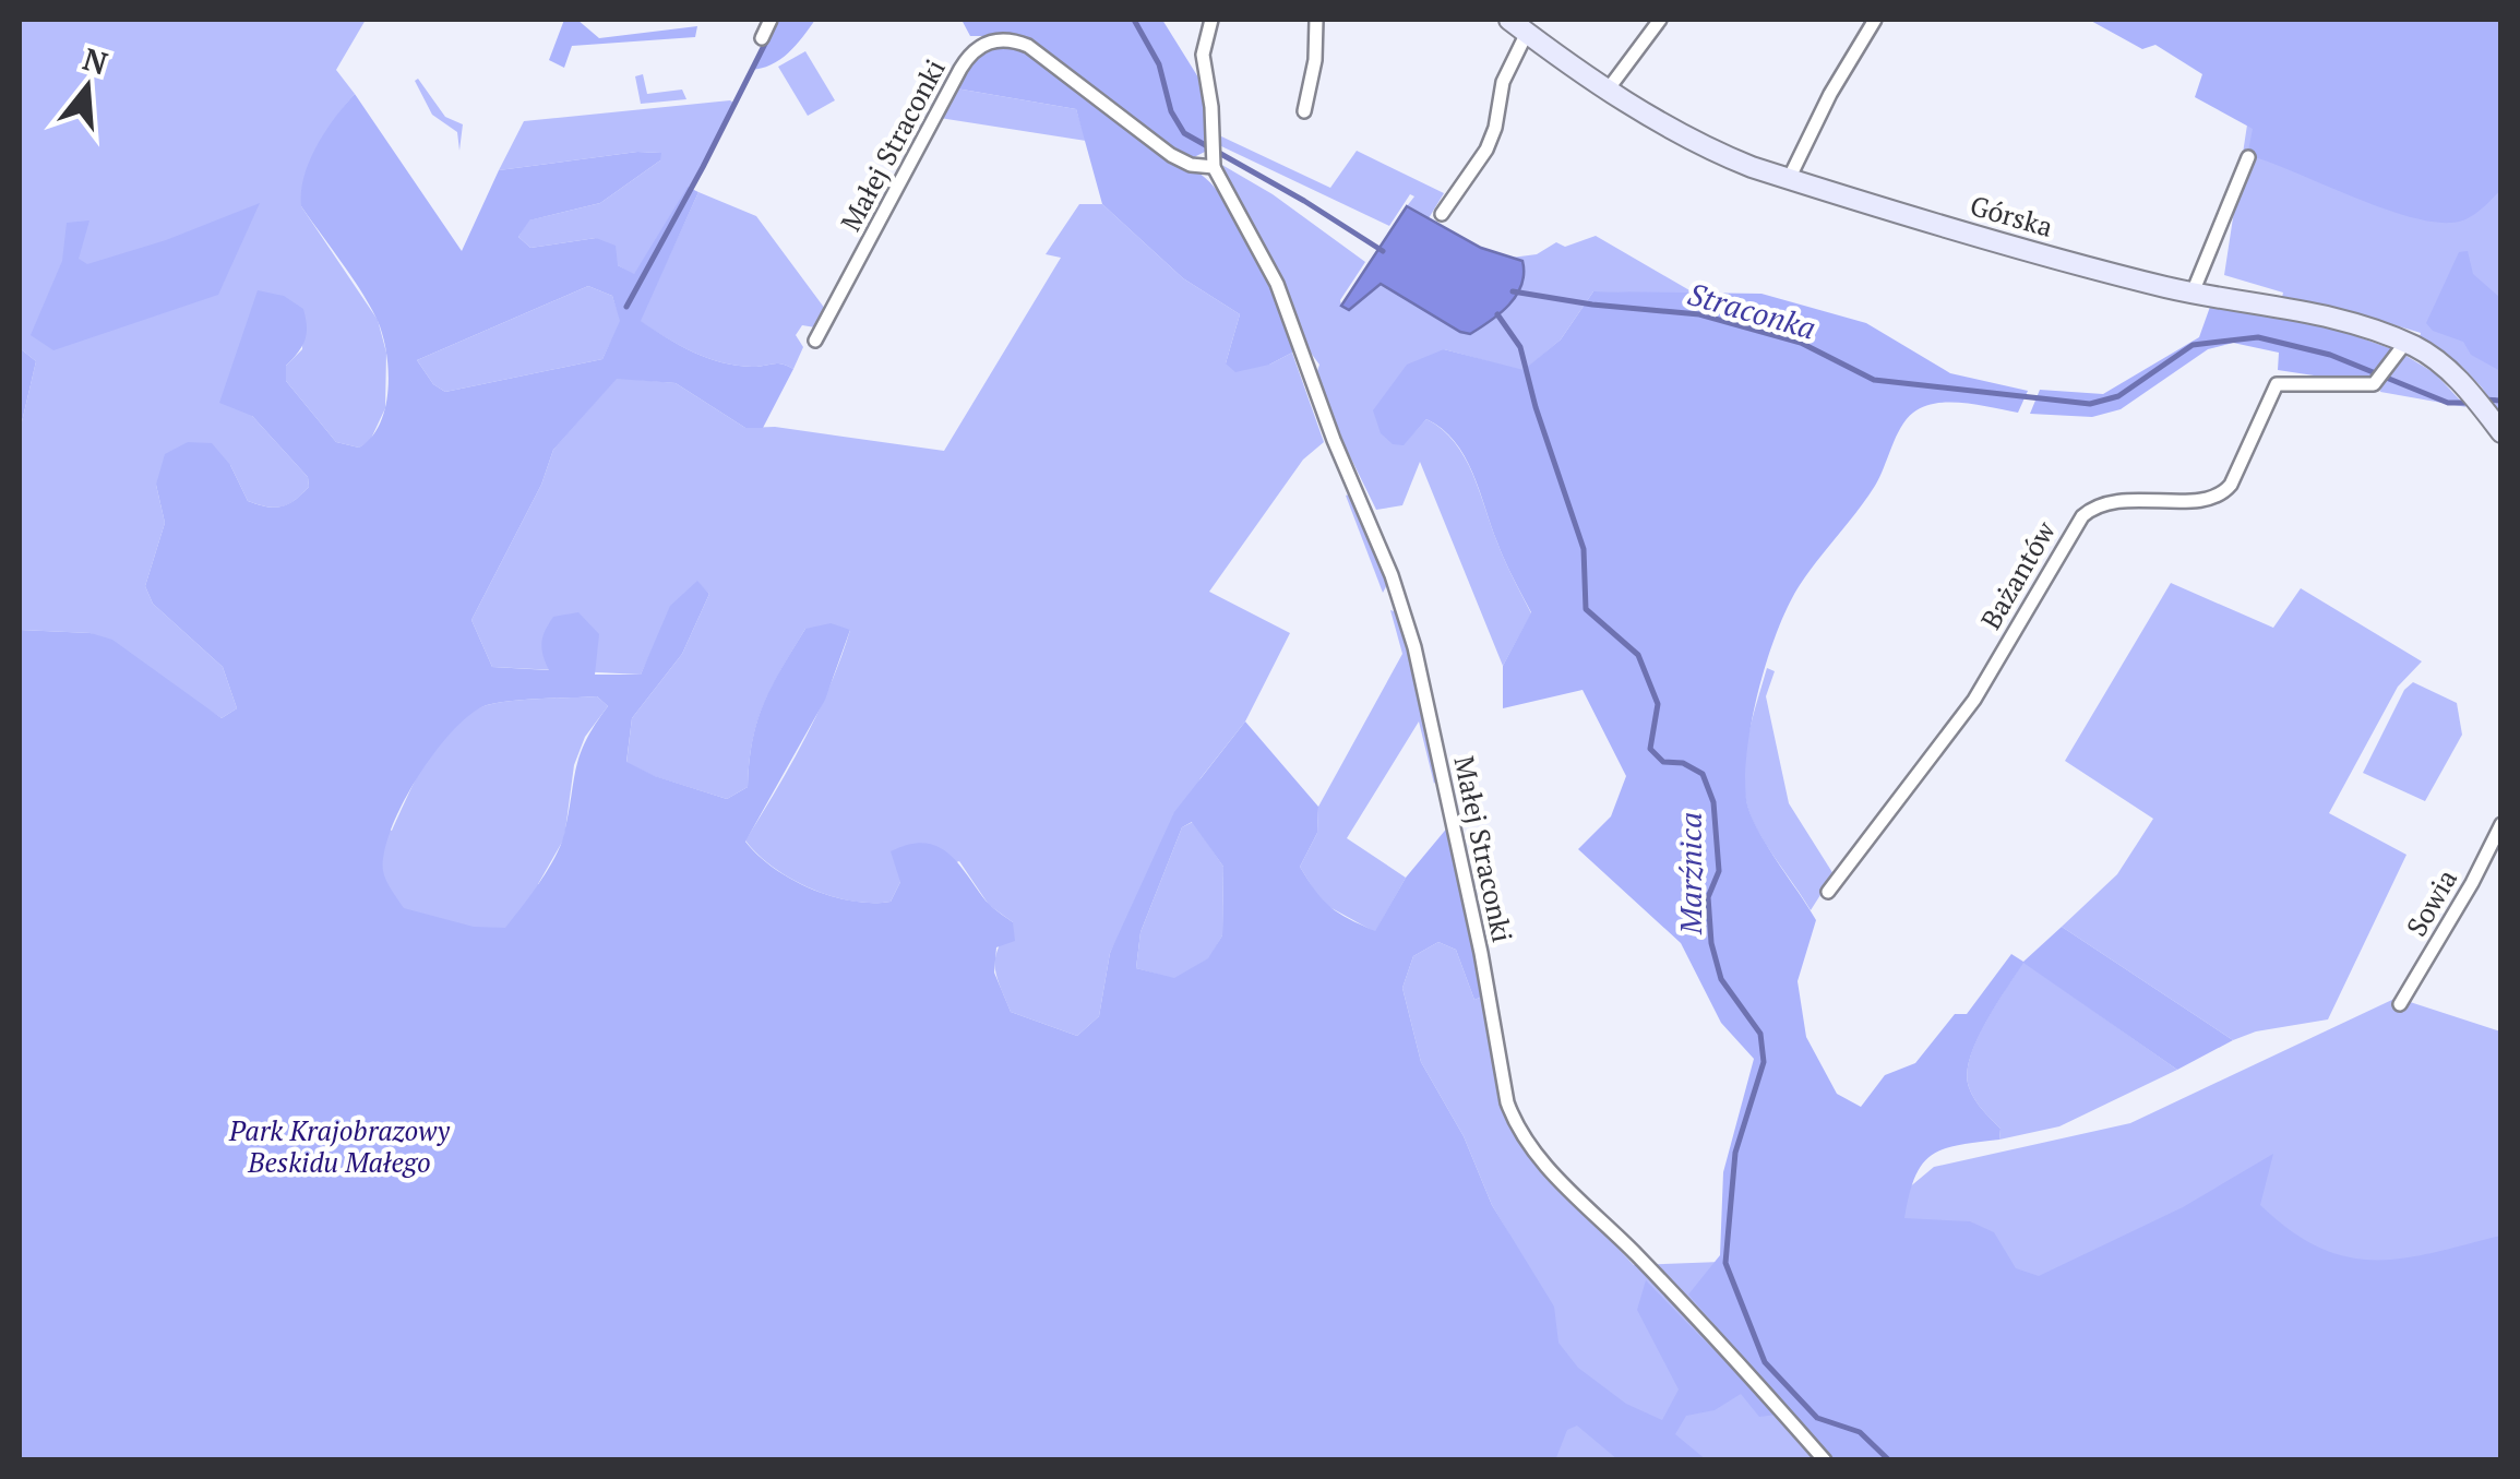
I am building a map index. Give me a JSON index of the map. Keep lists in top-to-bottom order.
{
  "streets": {
    "street": [
      "Małej Straconki",
      "Górska",
      "Bażantów",
      "Sowia"
    ]
  },
  "crossings": [
    ["Górska", "Bażantów"]
  ],
  "water": ["Straconka", "Marźnica"],
  "parks": ["Park Krajobrazowy Beskidu Małego"],
  "north": "top"
}
